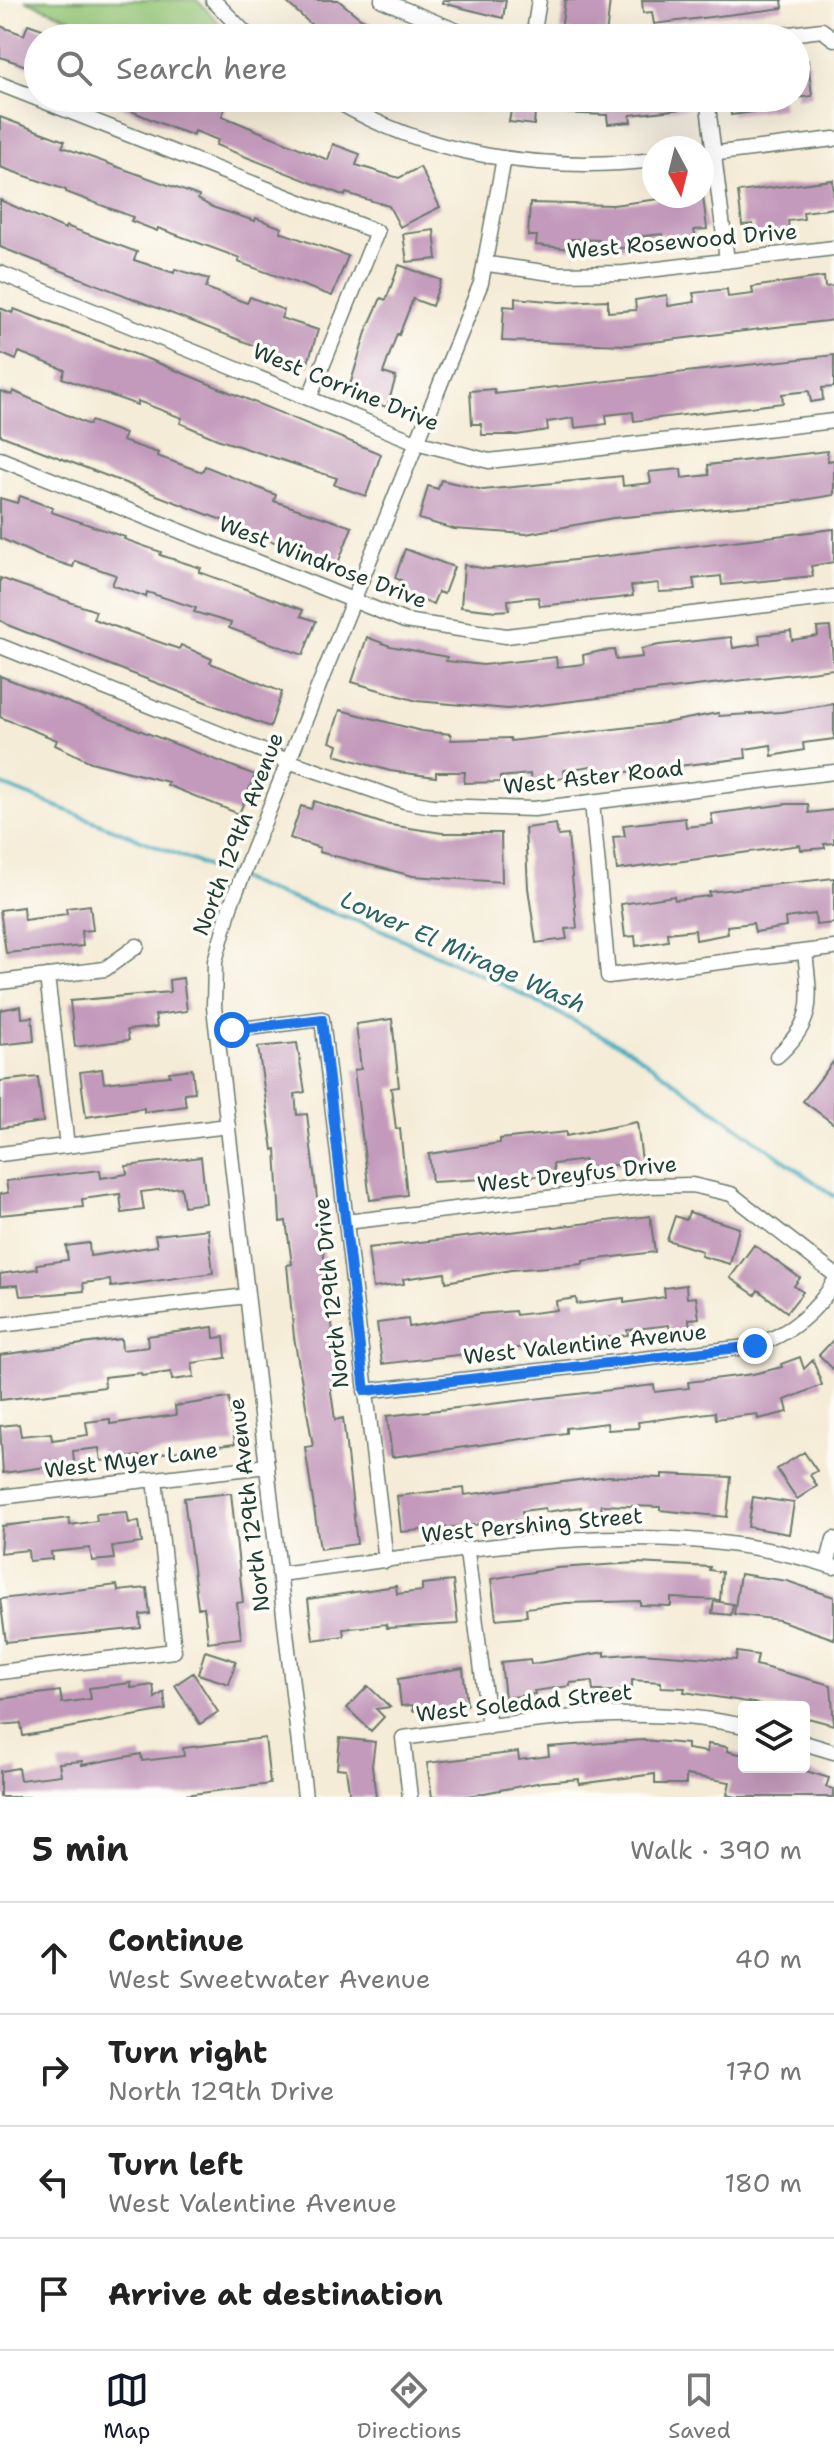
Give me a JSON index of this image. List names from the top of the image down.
{
  "streets": {
    "street": [
      "West Rosewood Drive",
      "West Corrine Drive",
      "West Windrose Drive",
      "West Aster Road",
      "North 129th Avenue",
      "West Dreyfus Drive",
      "North 129th Drive",
      "West Valentine Avenue",
      "West Myer Lane",
      "West Pershing Street",
      "West Soledad Street"
    ]
  },
  "crossings": [
    ["West Rosewood Drive", "North 129th Avenue"],
    ["West Corrine Drive", "North 129th Avenue"],
    ["West Windrose Drive", "North 129th Avenue"],
    ["West Aster Road", "North 129th Avenue"],
    ["North 129th Avenue", "North 129th Drive"],
    ["North 129th Avenue", "West Myer Lane"],
    ["North 129th Avenue", "West Pershing Street"],
    ["West Dreyfus Drive", "North 129th Drive"],
    ["North 129th Drive", "West Valentine Avenue"],
    ["North 129th Drive", "West Pershing Street"]
  ],
  "water": ["Lower El Mirage Wash"],
  "north": "bottom",
  "page": {
    "search": "Search here",
    "heading": ["5 min", "Walk · 390 m"],
    "list": [
      ["Continue", "West Sweetwater Avenue", "40 m"],
      ["Turn right", "North 129th Drive", "170 m"],
      ["Turn left", "West Valentine Avenue", "180 m"],
      "Arrive at destination"
    ],
    "nav": ["Map", "Directions", "Saved"]
  }
}
